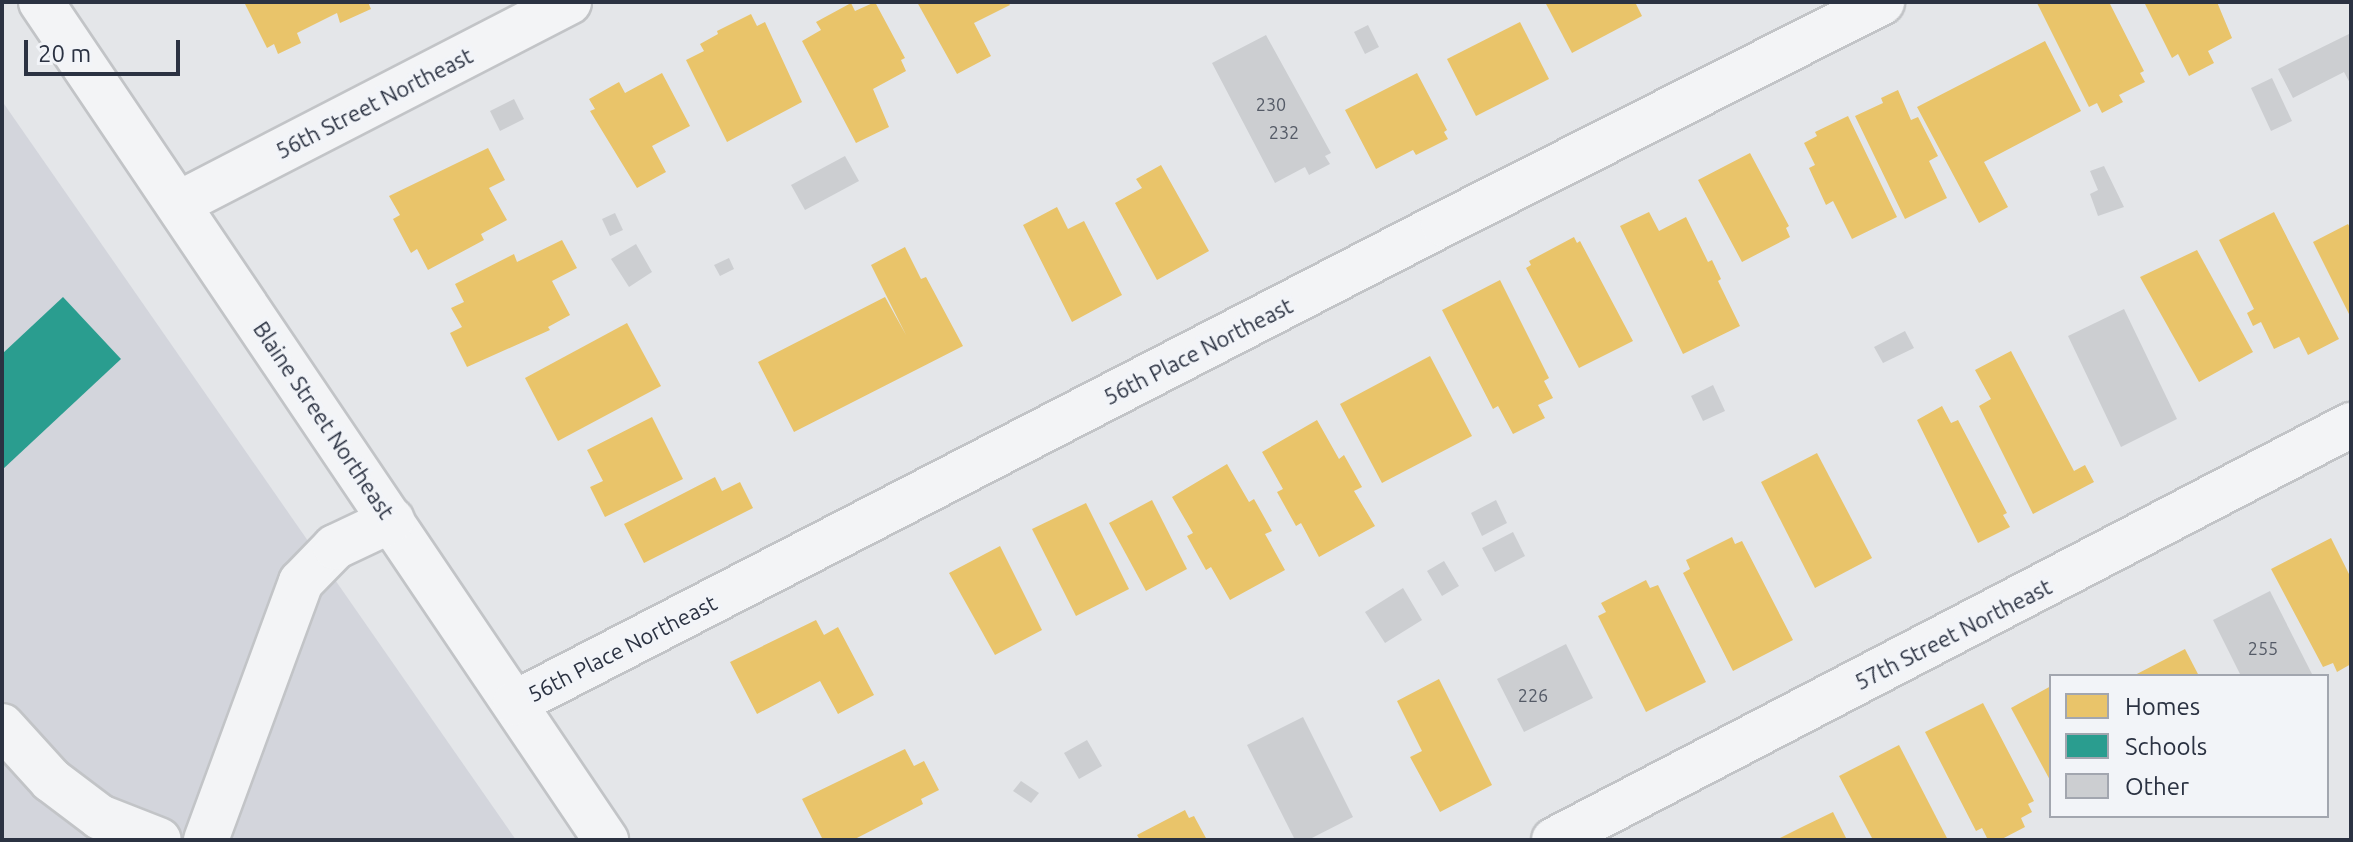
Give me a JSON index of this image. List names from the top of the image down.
{
  "streets": {
    "street": [
      "56th Street Northeast",
      "56th Place Northeast",
      "Blaine Street Northeast",
      "57th Street Northeast"
    ]
  },
  "crossings": [
    ["56th Street Northeast", "Blaine Street Northeast"],
    ["56th Place Northeast", "Blaine Street Northeast"]
  ],
  "house_numbers": [
    "230",
    "232",
    "255",
    "226"
  ],
  "legend": ["Homes", "Schools", "Other"],
  "scale_bar": "20 m"
}
